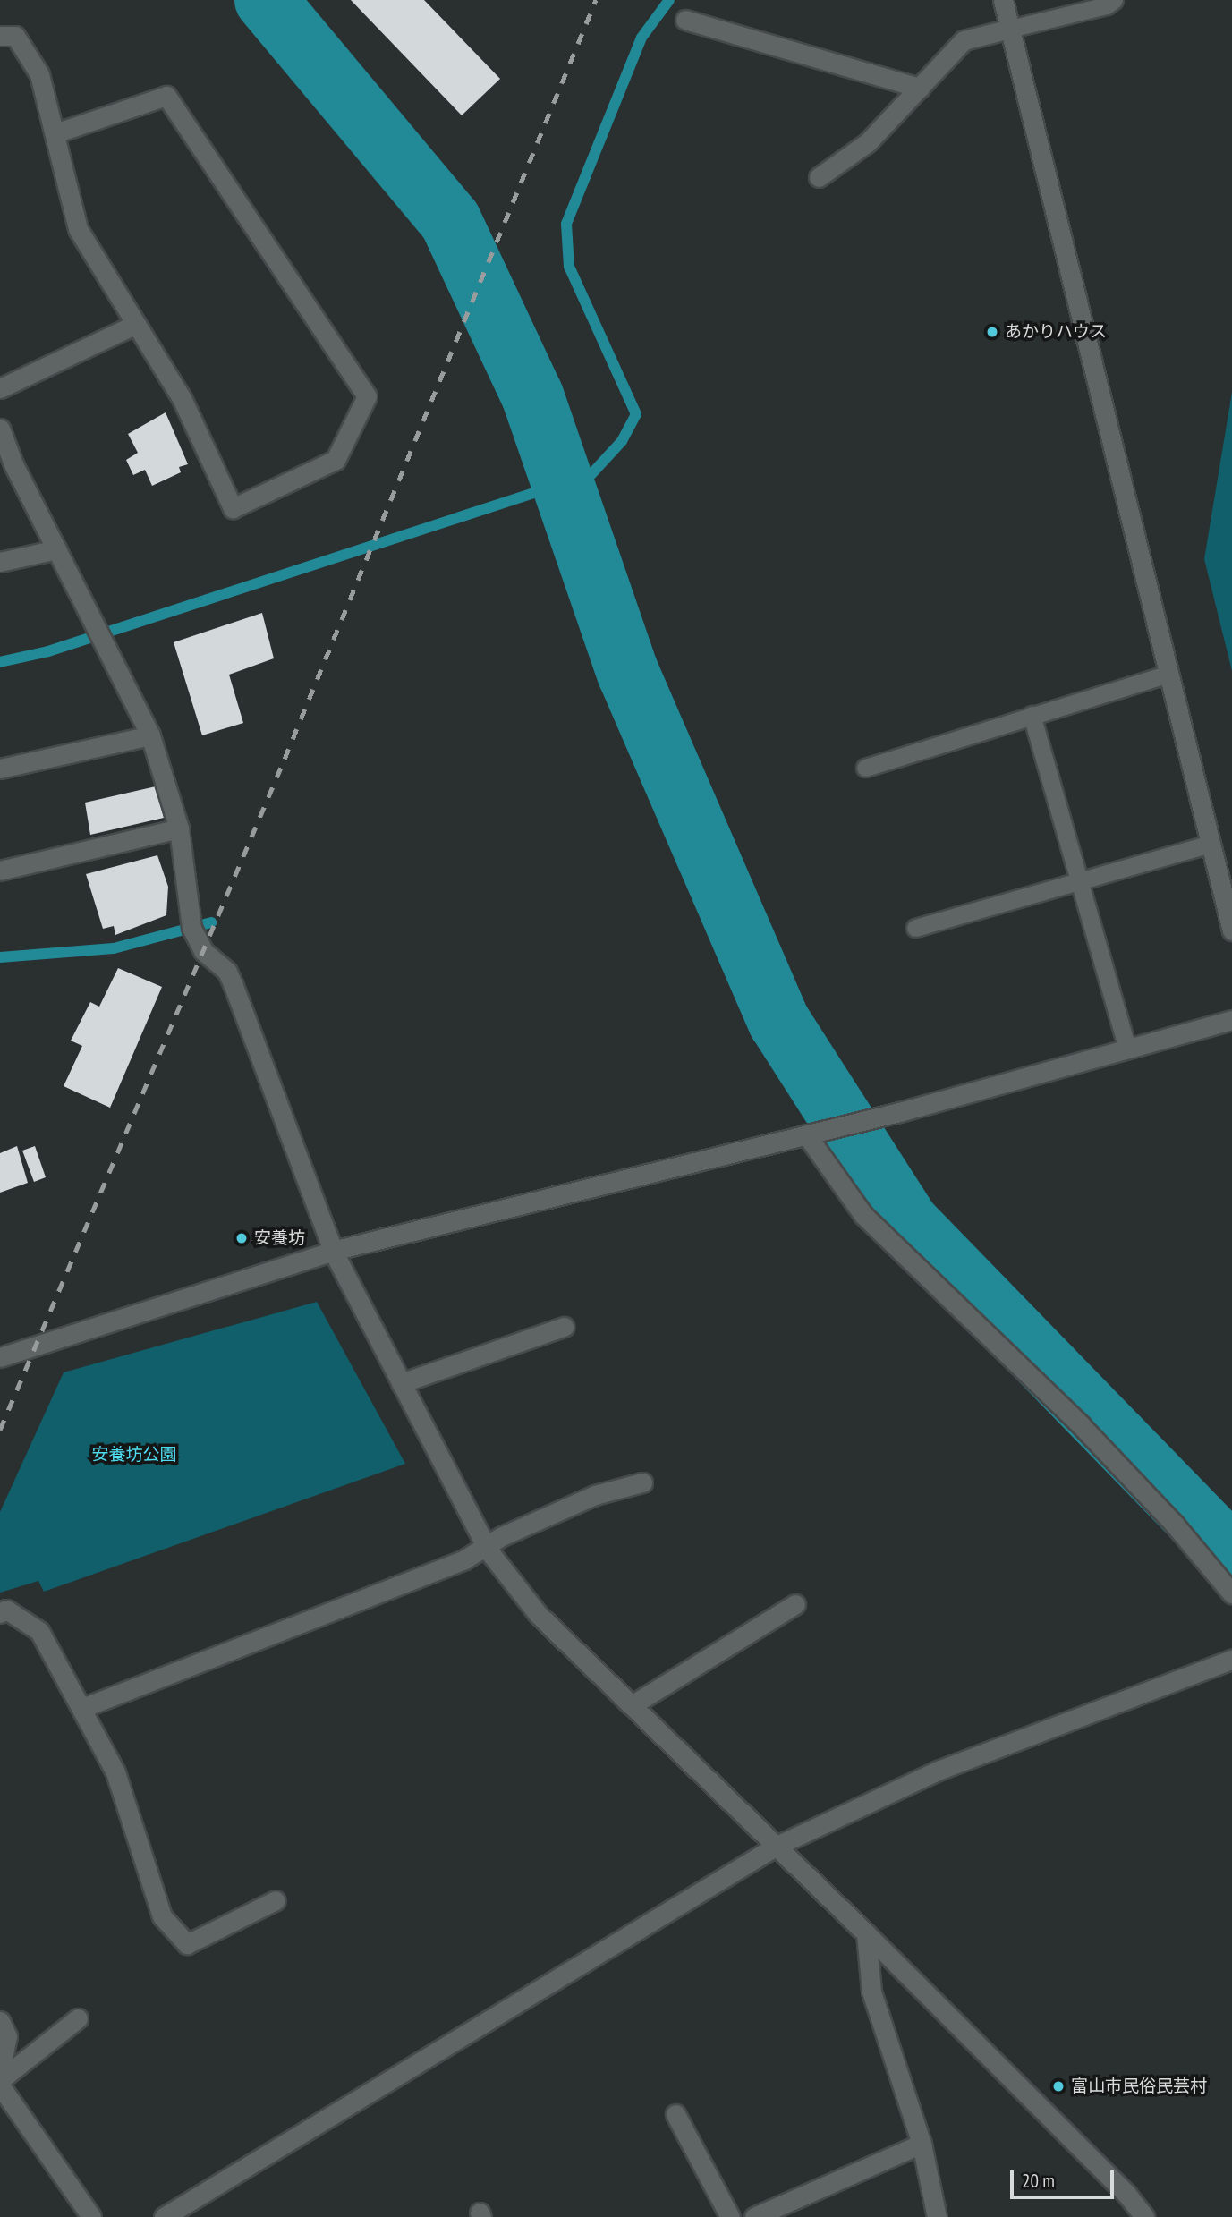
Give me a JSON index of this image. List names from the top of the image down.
{
  "parks": ["安養坊公園"],
  "places": ["あかりハウス", "安養坊", "富山市民俗民芸村"],
  "scale_bar": "20 m"
}
